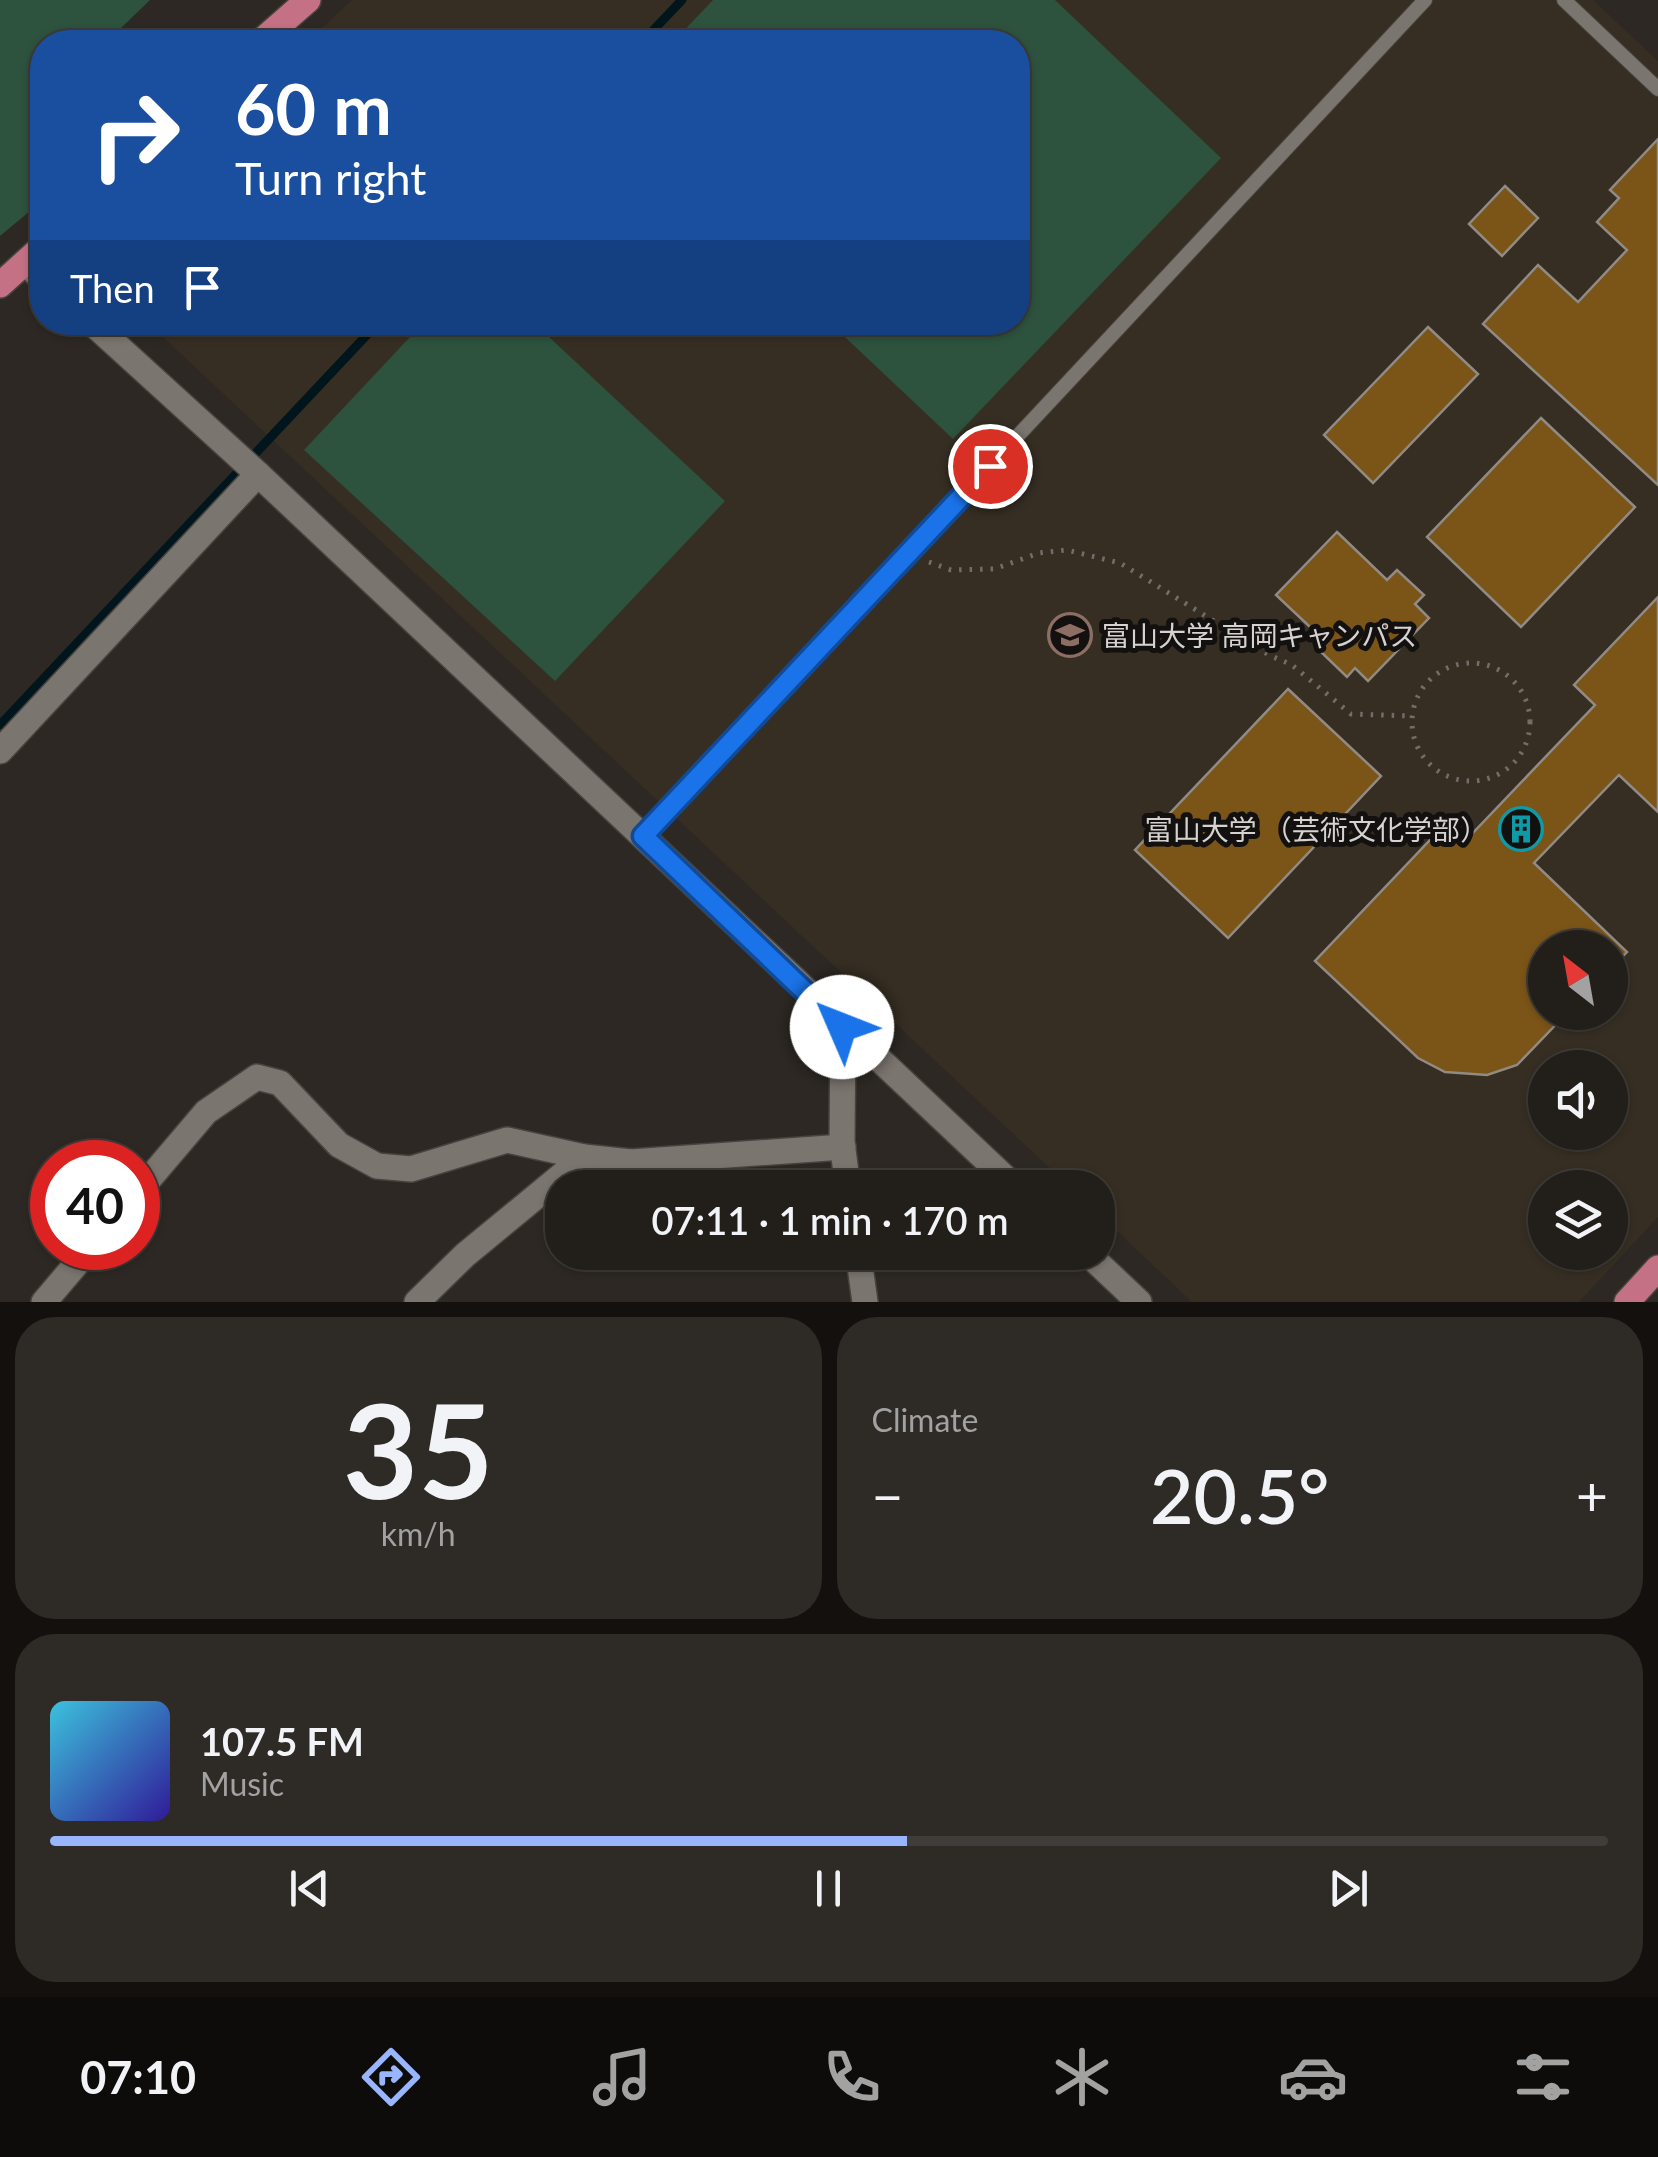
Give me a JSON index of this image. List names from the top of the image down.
{
  "places": {
    "school or university": ["富山大学 高岡キャンパス"],
    "building": ["富山大学 （芸術文化学部）"]
  },
  "north": "top left",
  "page": {
    "turn": ["60 m", "Turn right"],
    "then": "Then",
    "limit": "40",
    "trip": "07:11 · 1 min · 170 m",
    "tile": [
      ["35", "km/h"],
      "Climate"
    ],
    "heat": ["−", "20.5°", "+"],
    "song": ["107.5 FM", "Music"],
    "tabs": "07:10"
  }
}
